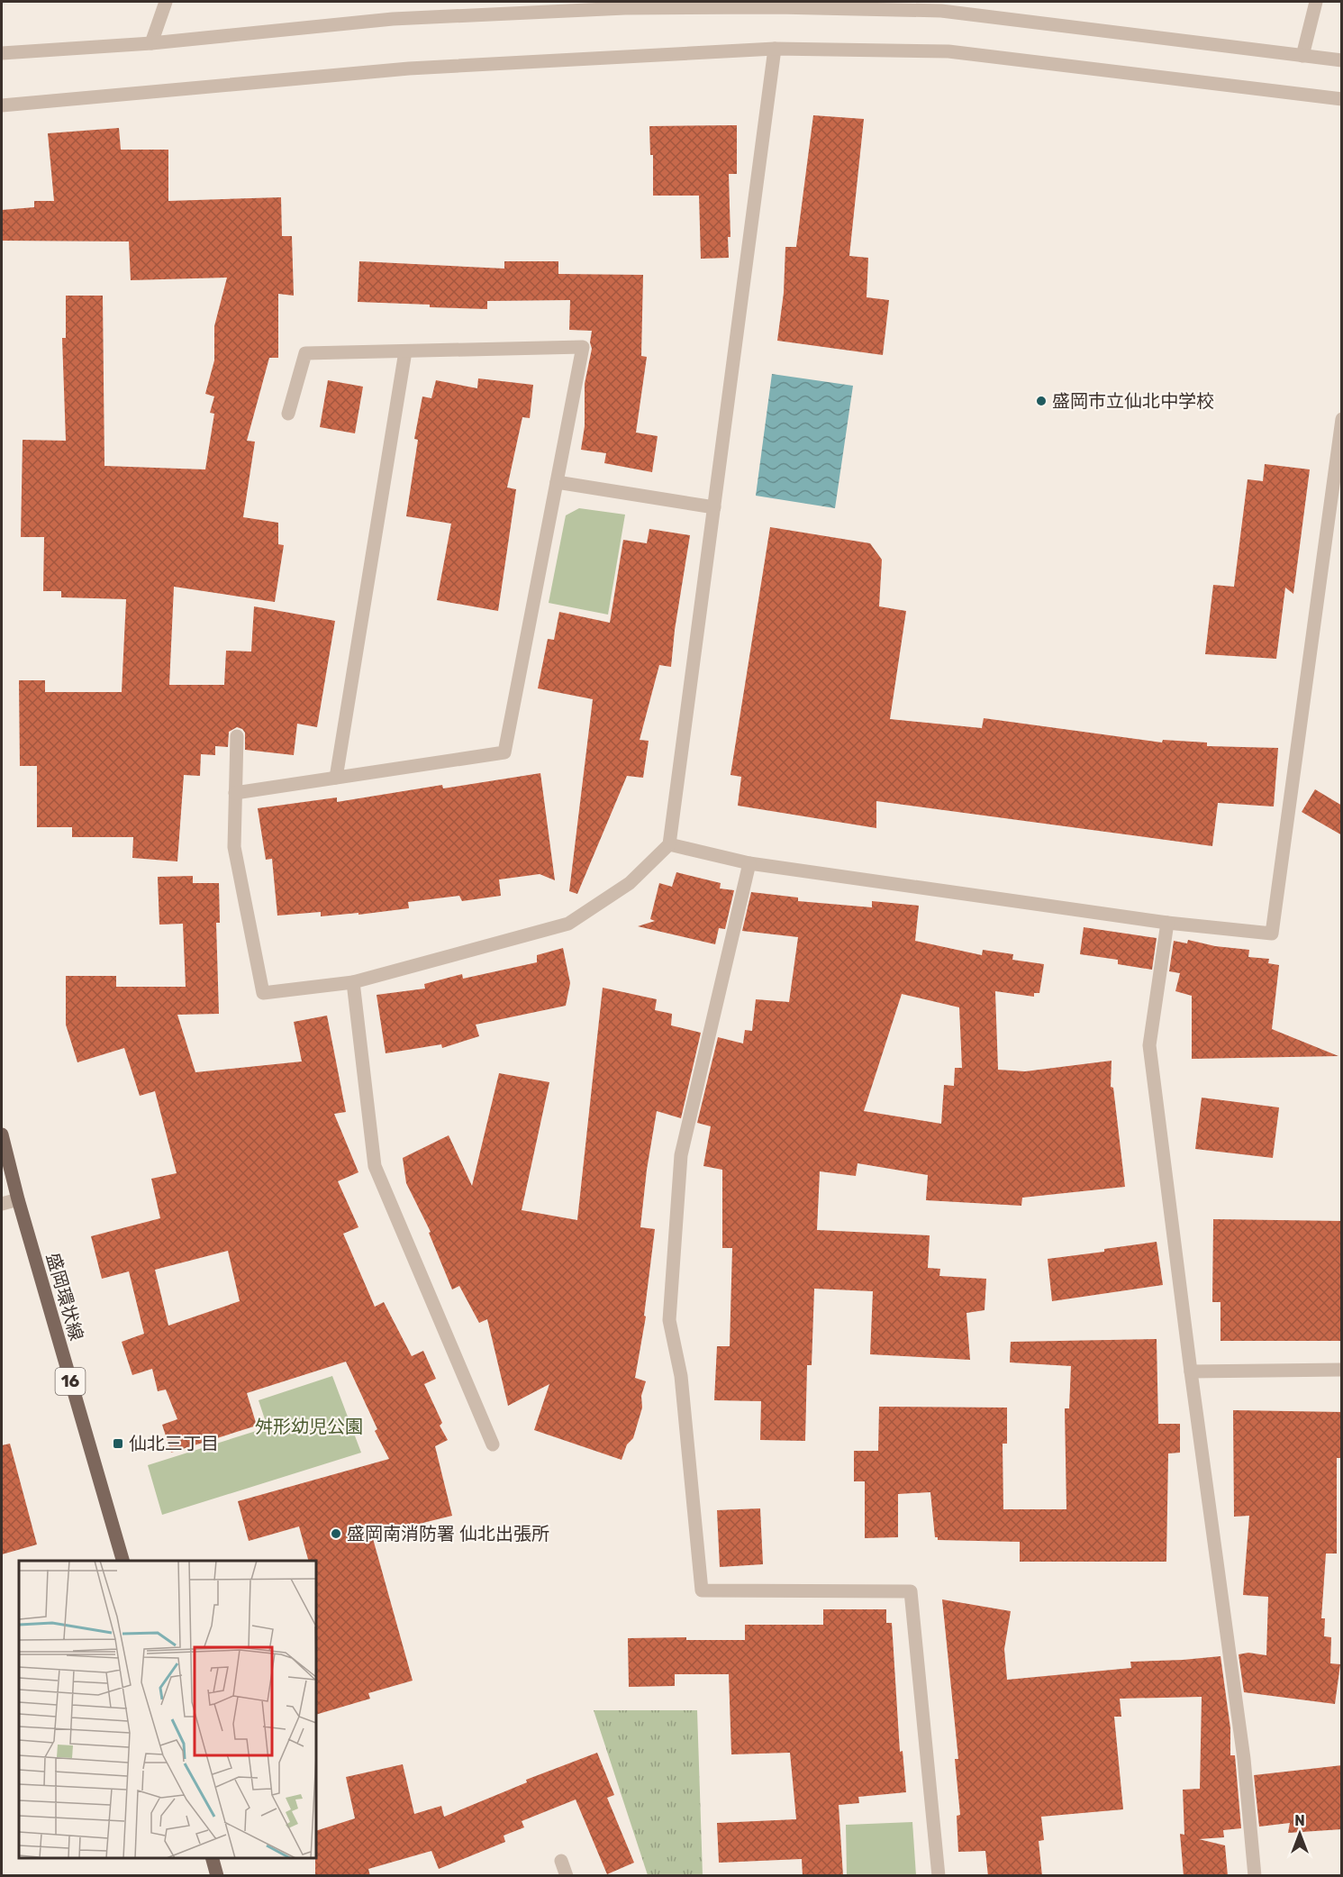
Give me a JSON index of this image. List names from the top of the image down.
{
  "streets": {
    "main road": ["盛岡環状線", "16"]
  },
  "parks": ["舛形幼児公園"],
  "places": {
    "other": ["盛岡市立仙北中学校", "盛岡南消防署 仙北出張所"],
    "transit": ["仙北三丁目"]
  },
  "north": "top"
}
